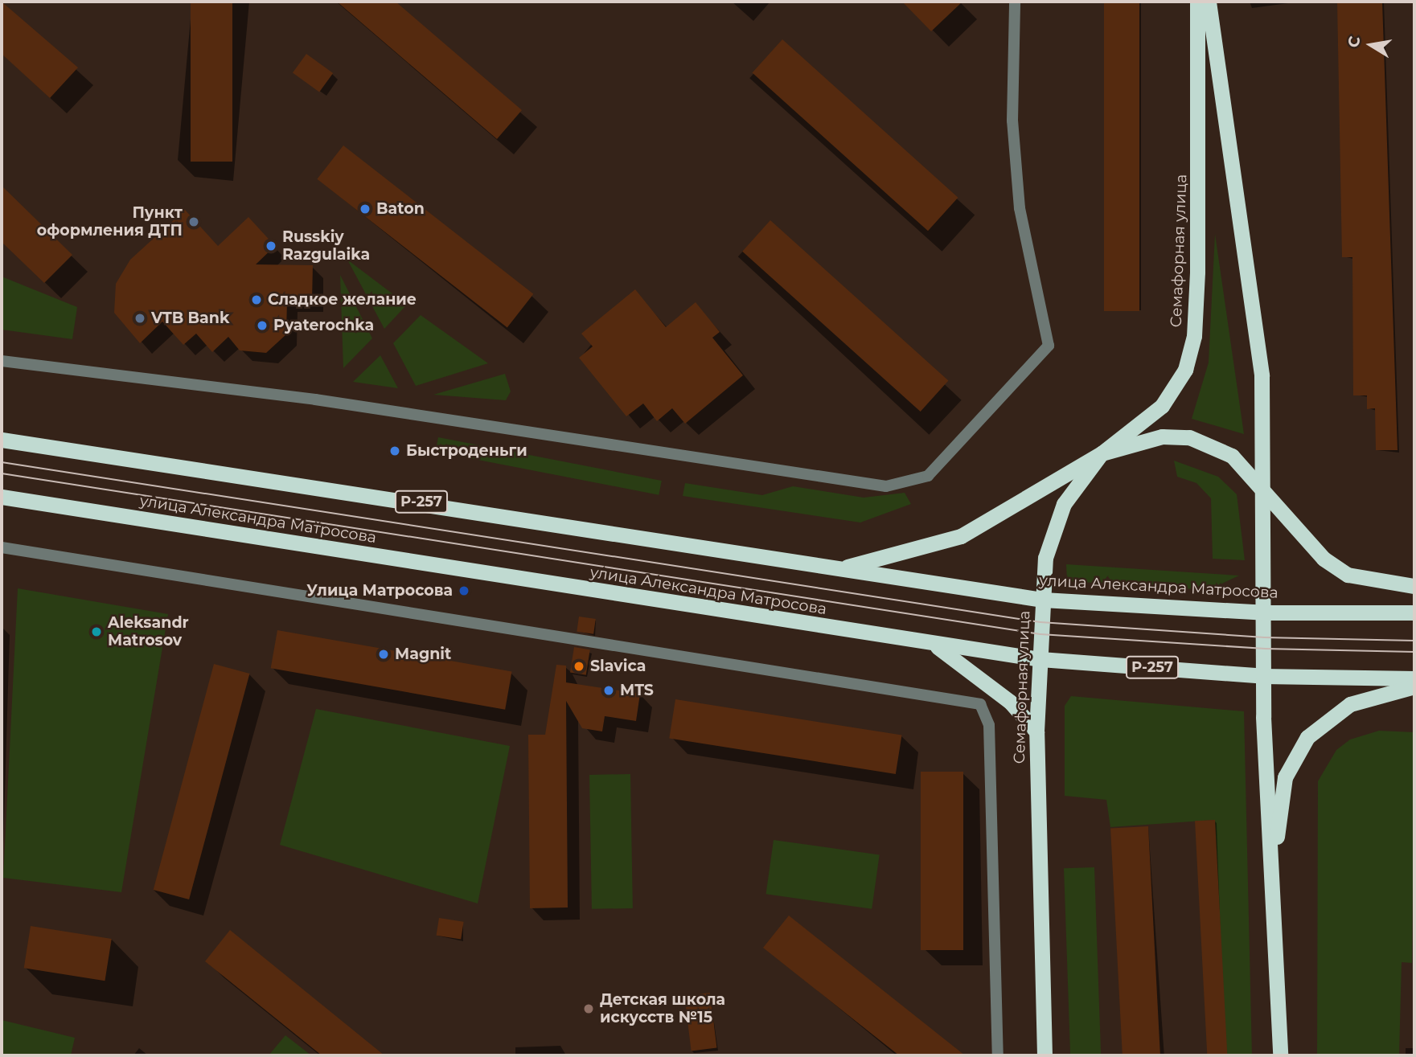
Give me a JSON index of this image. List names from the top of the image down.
{
  "streets": {
    "highway": ["Семафорная улица", "Р-257", "улица Александра Матросова"]
  },
  "crossings": [
    ["Семафорная улица", "улица Александра Матросова"]
  ],
  "places": [
    "Baton",
    "Пункт оформления ДТП",
    "Russkiy Razgulaika",
    "Сладкое желание",
    "VTB Bank",
    "Pyaterochka",
    "Быстроденьги",
    "Улица Матросова",
    "Aleksandr Matrosov",
    "Magnit",
    "Slavica",
    "MTS",
    "Детская школа искусств №15"
  ],
  "north": "left"
}
